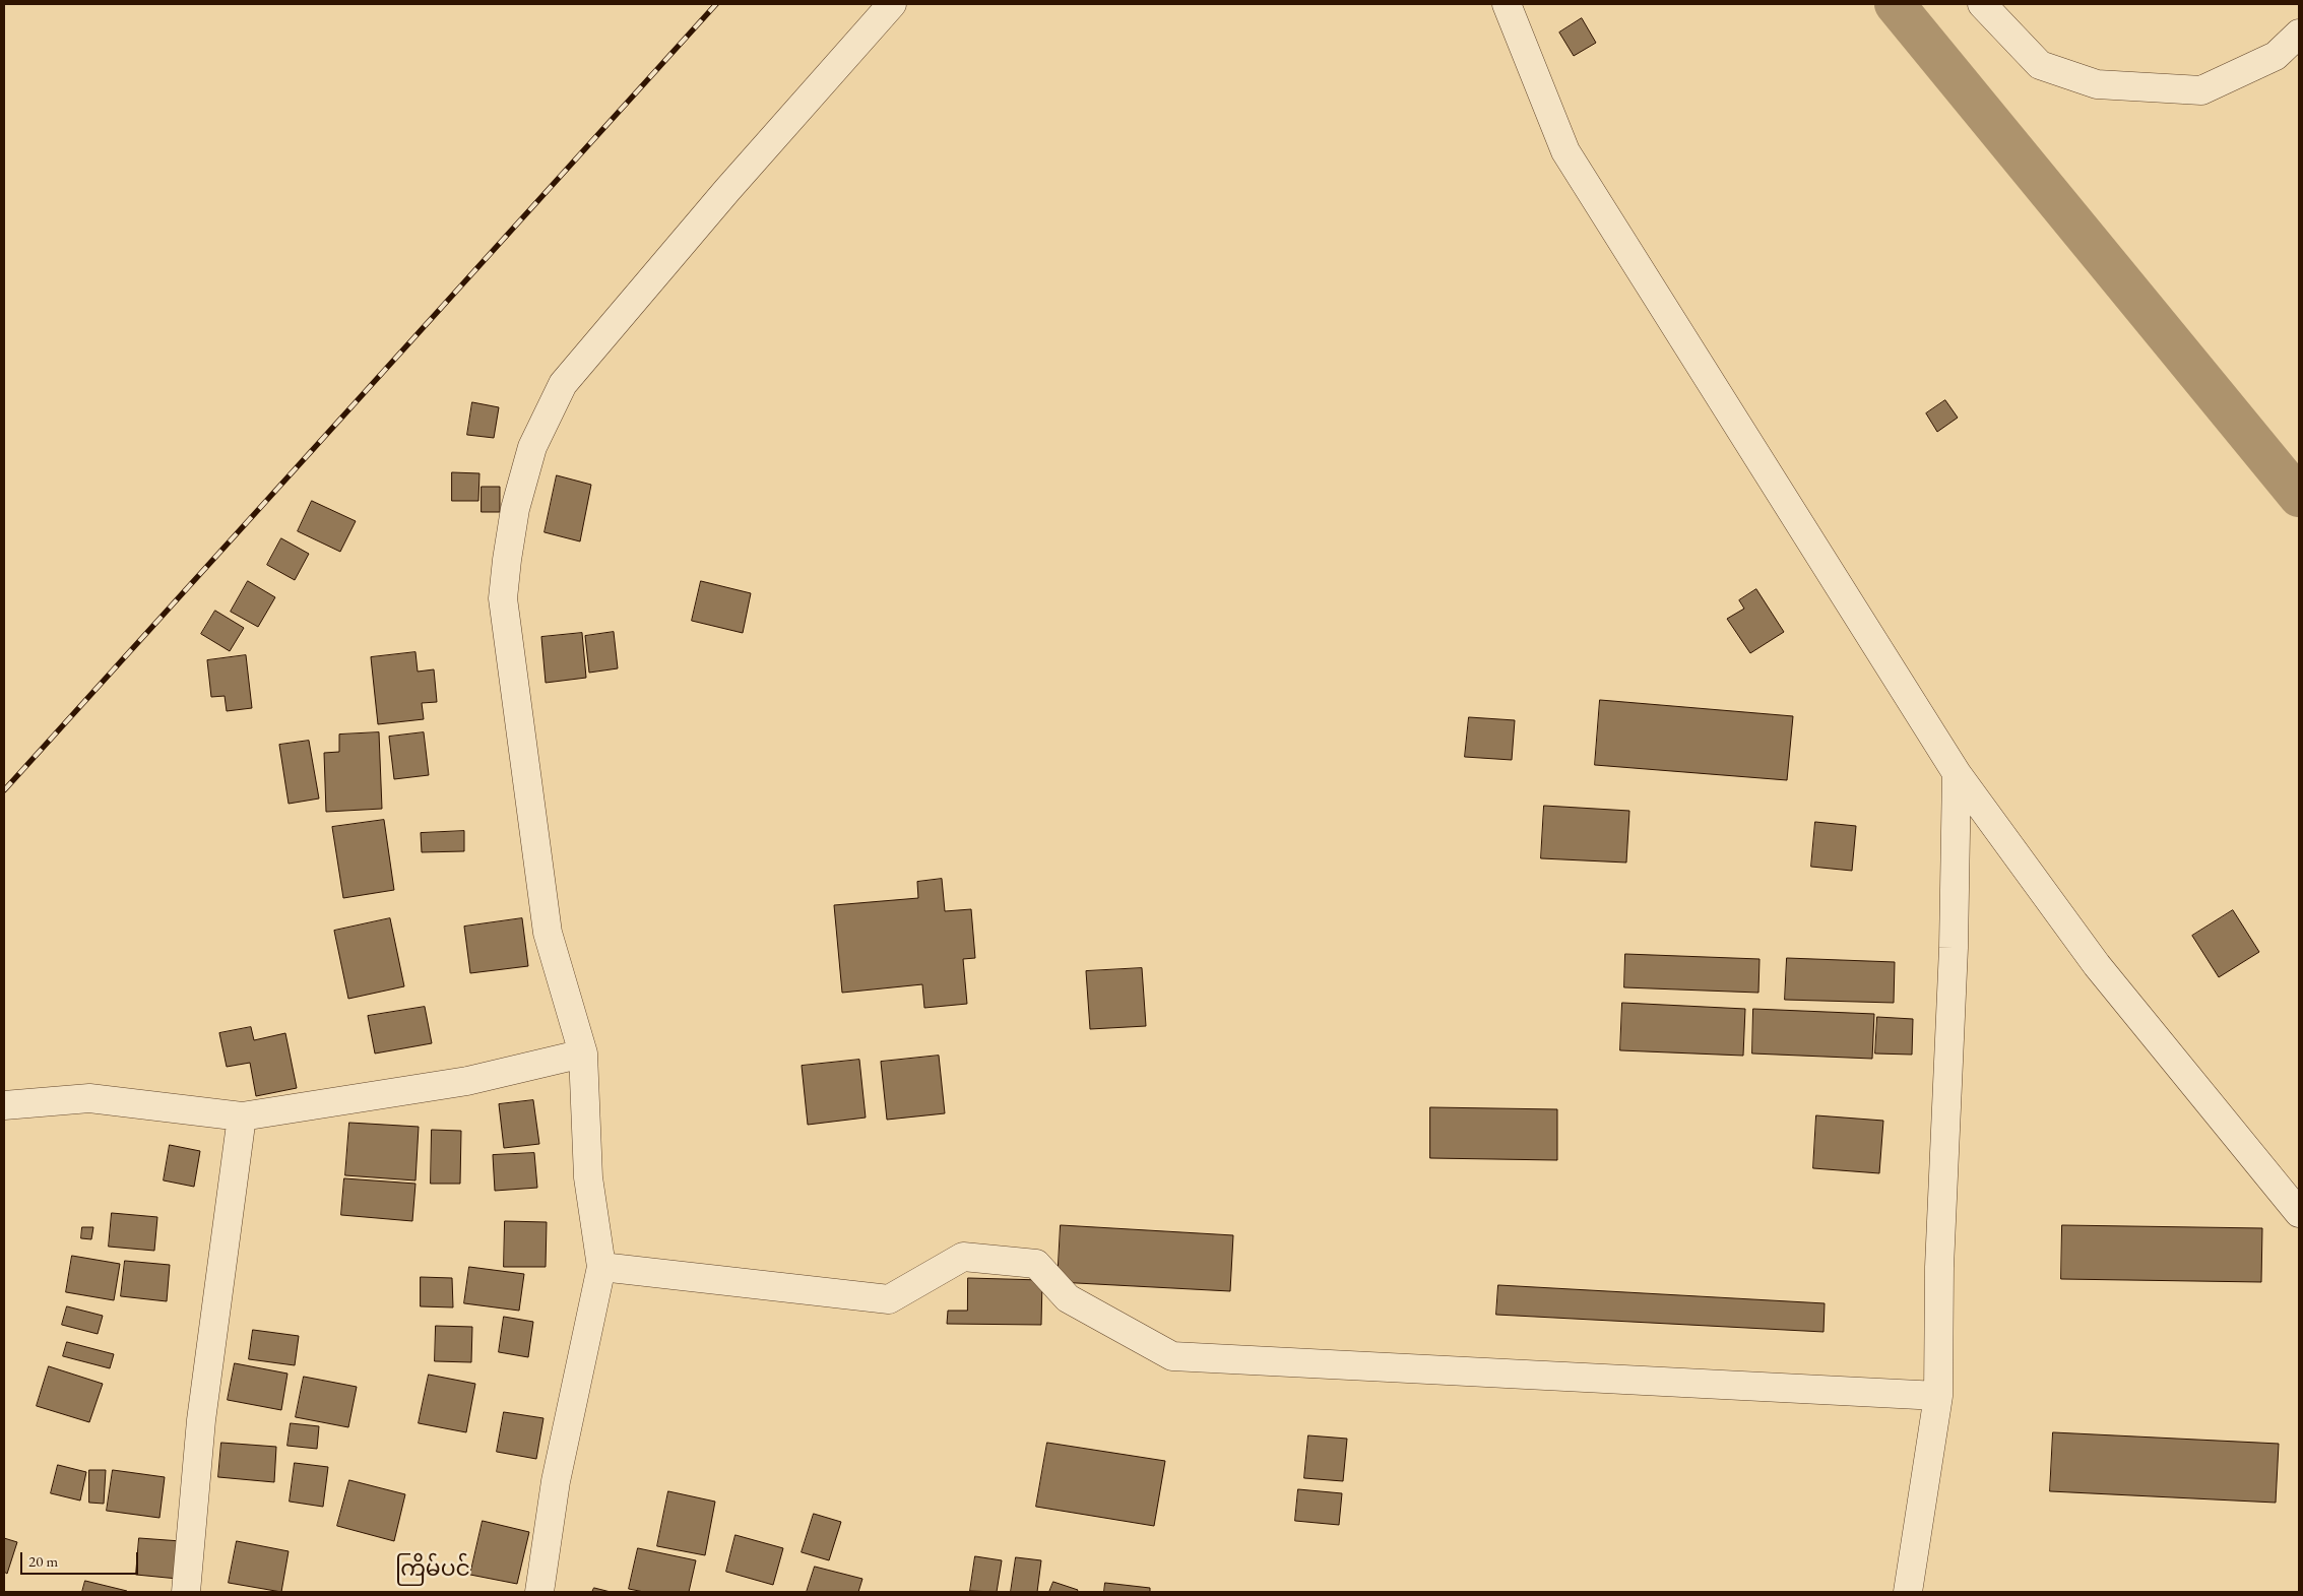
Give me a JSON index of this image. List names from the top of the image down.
{
  "districts": ["ကြိမ်ပင်"],
  "scale_bar": "20 m"
}
